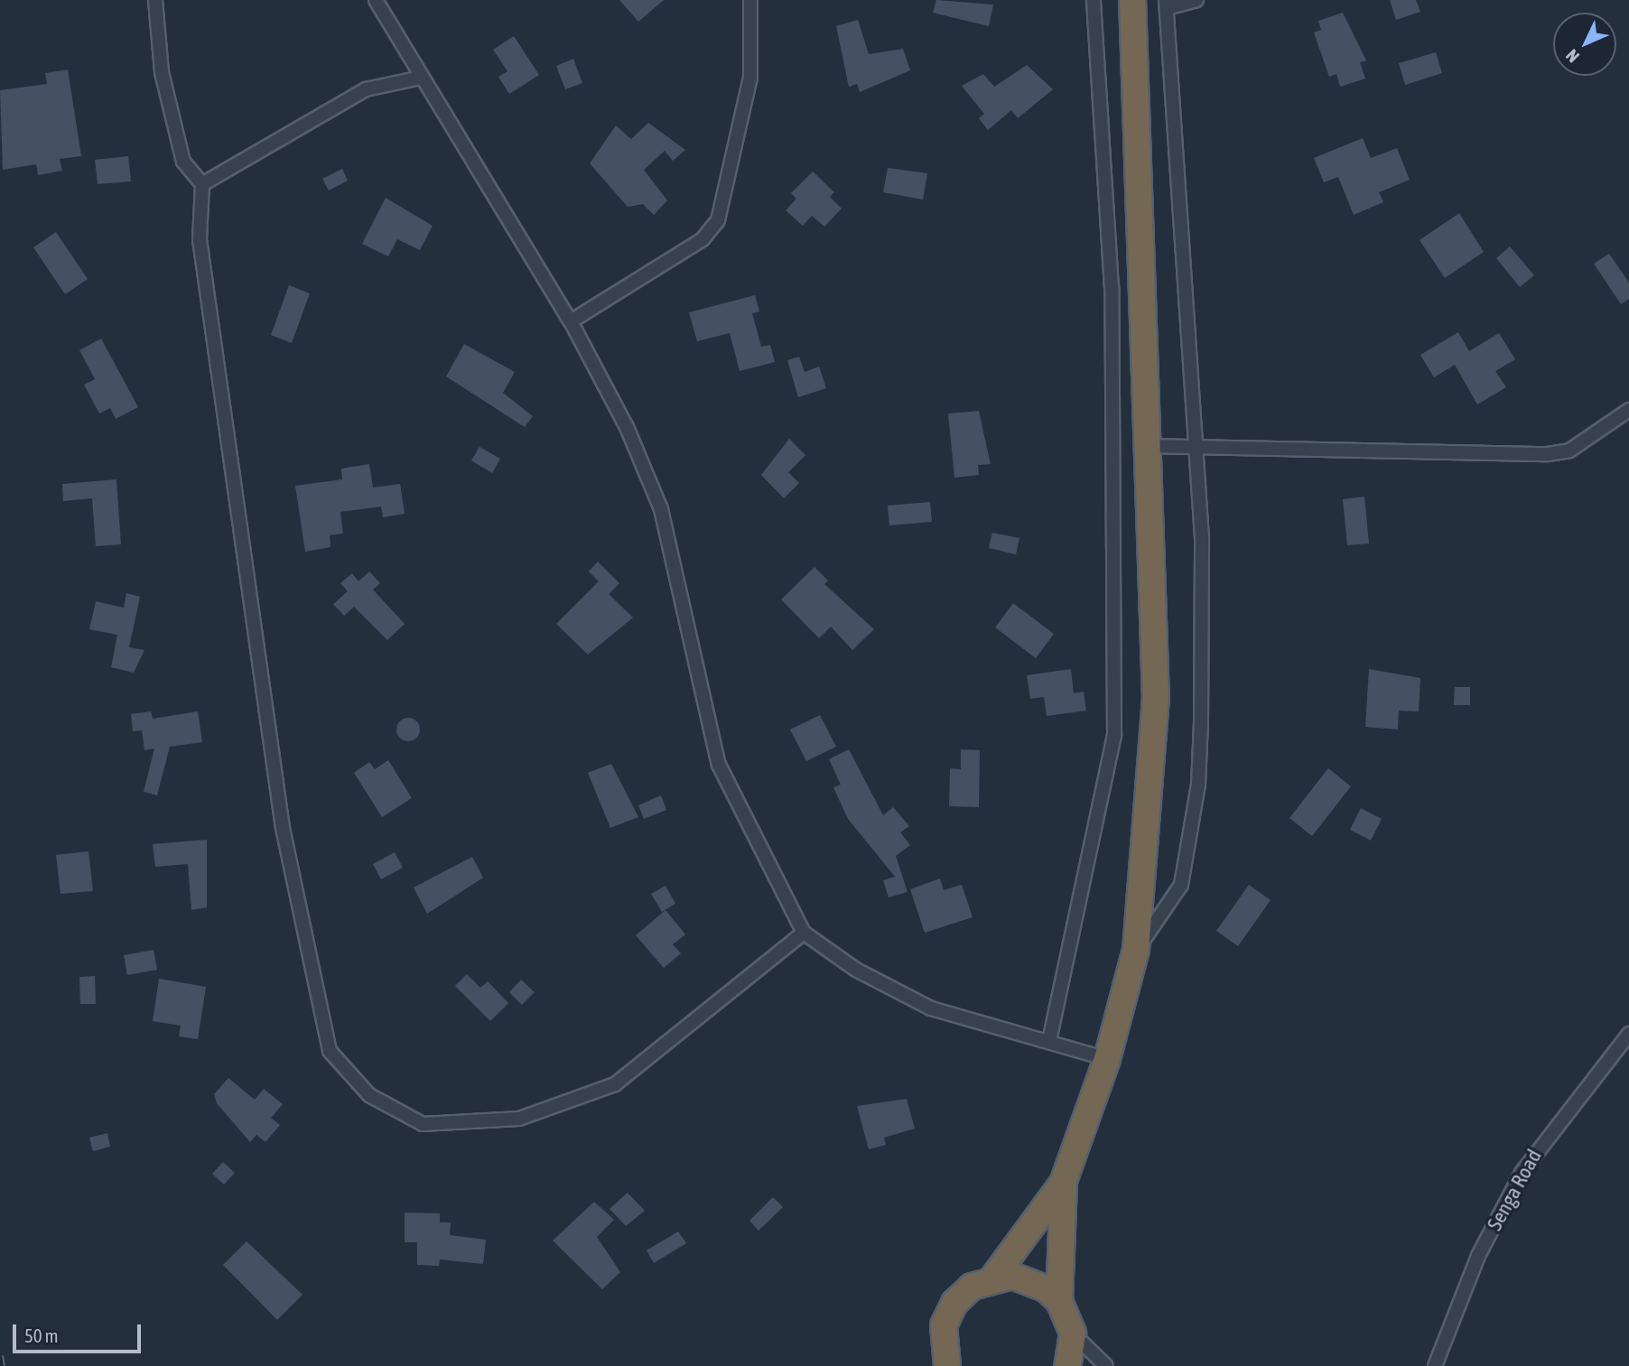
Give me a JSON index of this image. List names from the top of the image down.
{
  "streets": {
    "street": ["Senga Road"]
  },
  "scale_bar": "50 m",
  "north": "bottom left"
}
